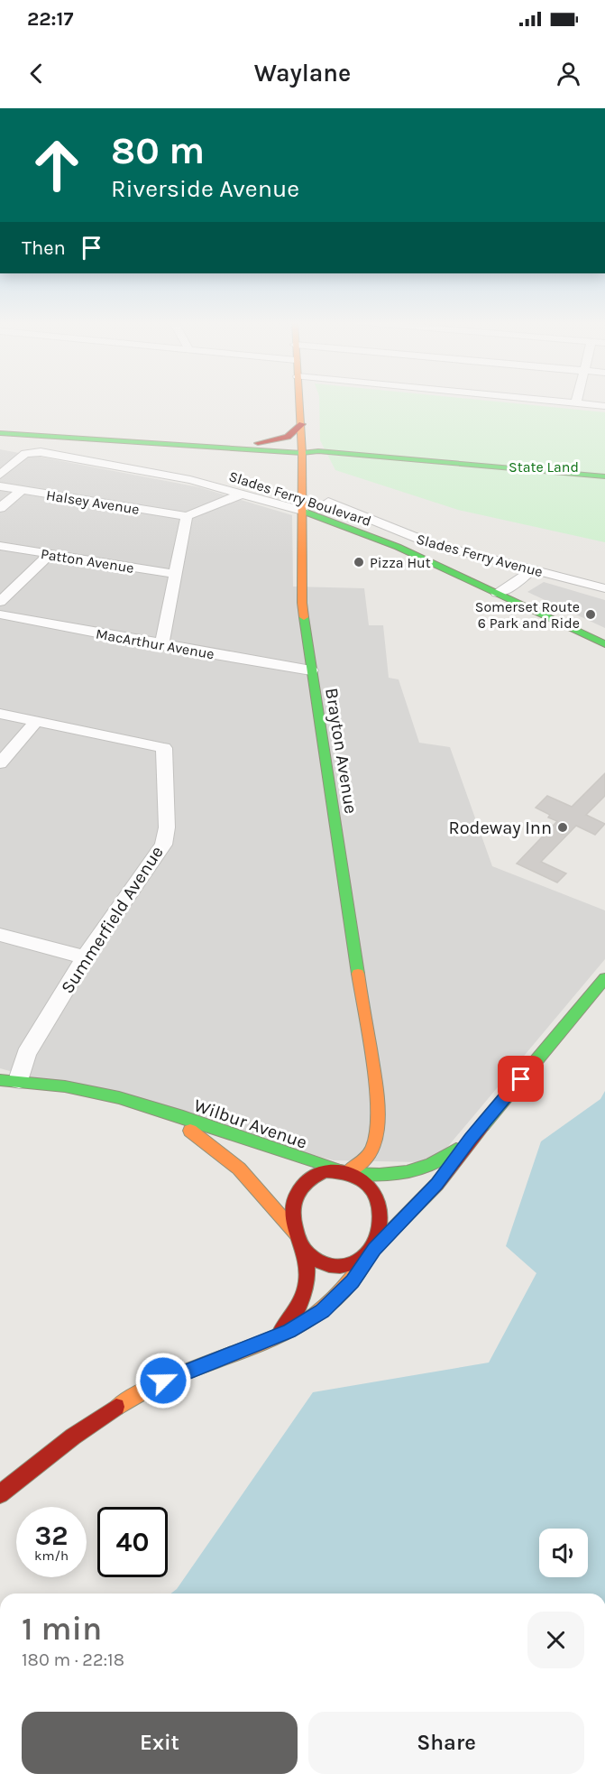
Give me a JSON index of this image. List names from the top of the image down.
{
  "streets": {
    "main road": ["Slades Ferry Boulevard", "Brayton Avenue", "Wilbur Avenue"],
    "street": [
      "Halsey Avenue",
      "Slades Ferry Avenue",
      "Patton Avenue",
      "MacArthur Avenue",
      "Summerfield Avenue"
    ]
  },
  "crossings": [
    ["Slades Ferry Boulevard", "Brayton Avenue"],
    ["MacArthur Avenue", "Brayton Avenue"],
    ["Brayton Avenue", "Wilbur Avenue"],
    ["Summerfield Avenue", "Wilbur Avenue"]
  ],
  "parks": ["State Land"],
  "places": ["Pizza Hut", "Somerset Route 6 Park and Ride", "Rodeway Inn"],
  "page": {
    "status": "22:17",
    "header": "Waylane",
    "turn": ["80 m", "Riverside Avenue"],
    "then": "Then",
    "speed": "32 km/h",
    "limit": "40",
    "heading": ["1 min", "180 m · 22:18"],
    "buttons": ["Exit", "Share"]
  }
}
